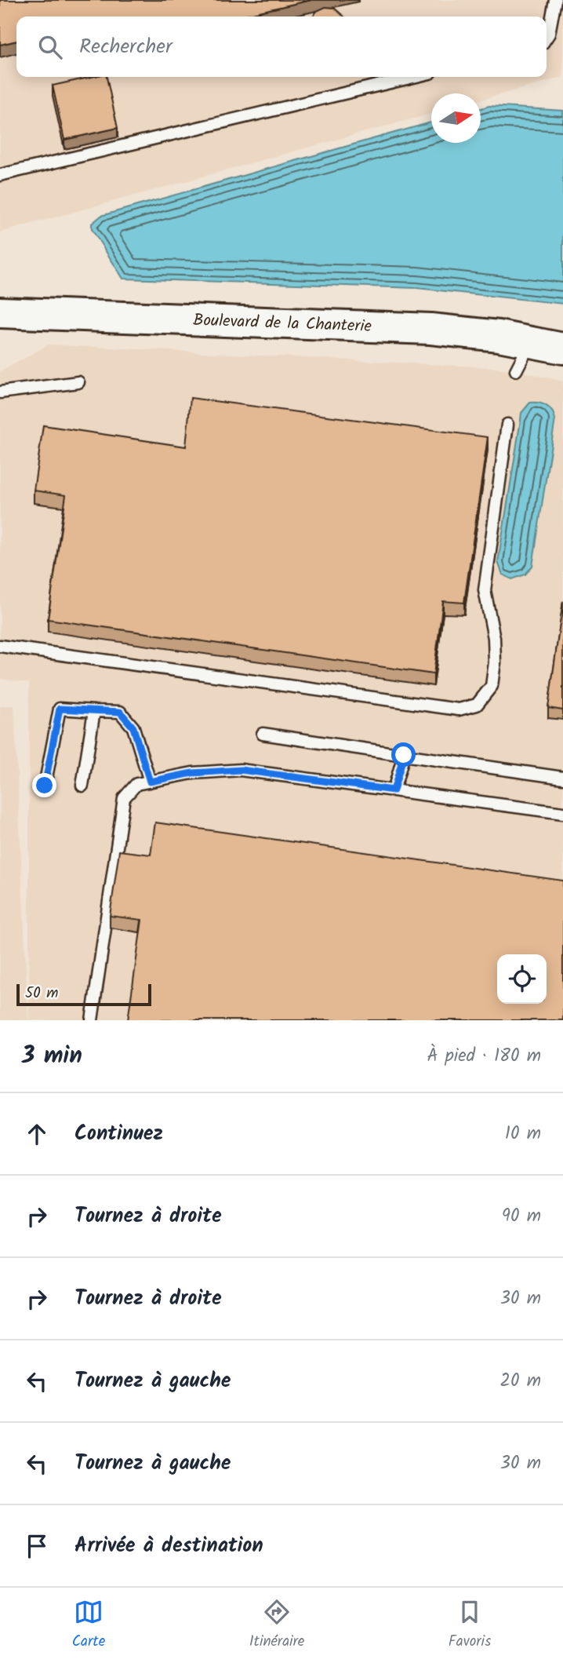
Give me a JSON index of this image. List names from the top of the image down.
{
  "streets": {
    "street": ["Boulevard de la Chanterie"]
  },
  "scale_bar": "50 m",
  "north": "right",
  "page": {
    "search": "Rechercher",
    "scale": "50 m",
    "heading": ["3 min", "À pied · 180 m"],
    "list": [
      ["Continuez", "10 m"],
      ["Tournez à droite", "90 m"],
      ["Tournez à droite", "30 m"],
      ["Tournez à gauche", "20 m"],
      ["Tournez à gauche", "30 m"],
      "Arrivée à destination"
    ],
    "nav": ["Carte", "Itinéraire", "Favoris"]
  }
}
